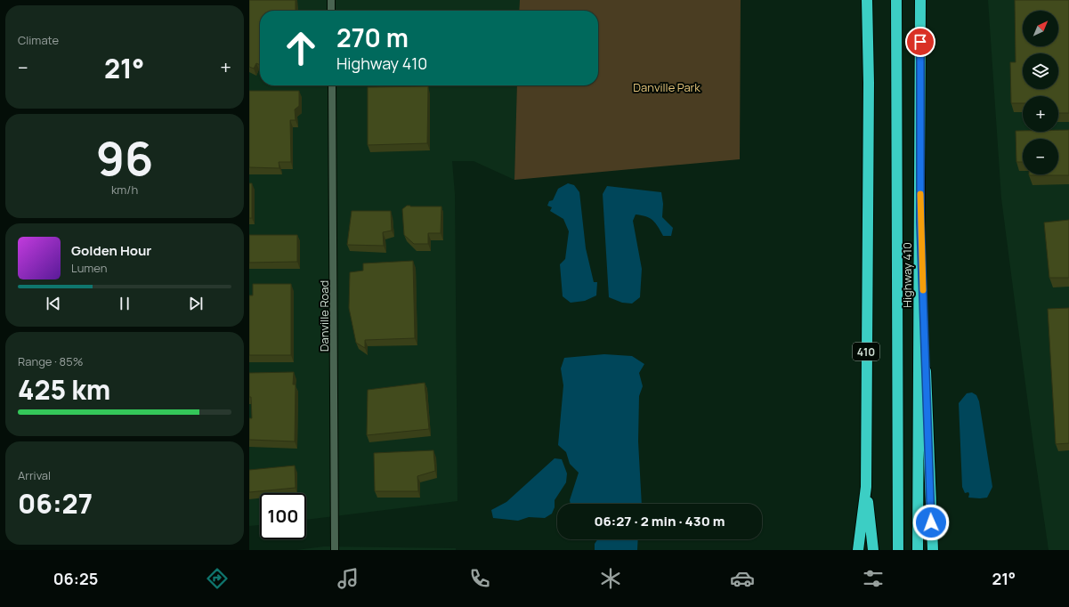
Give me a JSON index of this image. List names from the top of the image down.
{
  "streets": {
    "highway": ["Highway 410", "410"],
    "street": ["Danville Road"]
  },
  "parks": ["Danville Park"],
  "north": "top right",
  "page": {
    "tile": [
      "Climate",
      ["96", "km/h"],
      ["Range · 85%", "425 km"],
      ["Arrival", "06:27"]
    ],
    "map_buttons": ["+", "−"],
    "turn": ["270 m", "Highway 410"],
    "heat": ["−", "21°", "+"],
    "song": ["Golden Hour", "Lumen"],
    "limit": "100",
    "trip": "06:27 · 2 min · 430 m",
    "tabs": ["06:25", "21°"]
  }
}
